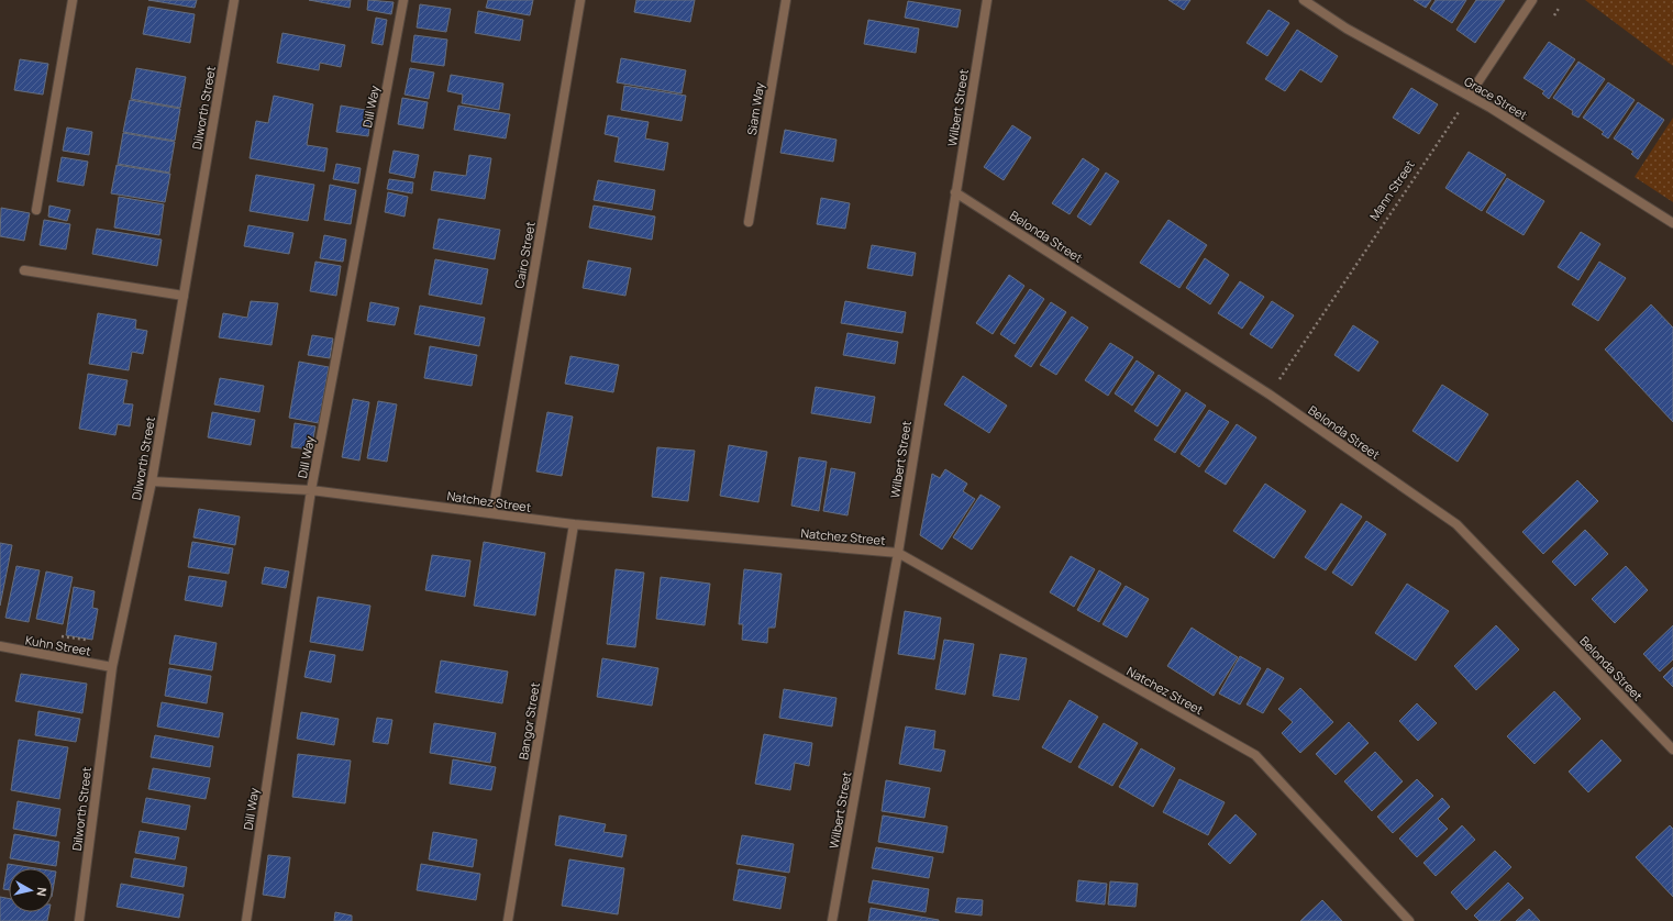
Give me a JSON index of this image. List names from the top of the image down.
{
  "streets": {
    "street": [
      "Grace Street",
      "Dill Way",
      "Dilworth Street",
      "Wilbert Street",
      "Siam Way",
      "Belonda Street",
      "Cairo Street",
      "Natchez Street",
      "Kuhn Street",
      "Bangor Street"
    ],
    "path": ["Mann Street"]
  },
  "crossings": [
    ["Grace Street", "Mann Street"],
    ["Dill Way", "Natchez Street"],
    ["Dilworth Street", "Natchez Street"],
    ["Dilworth Street", "Kuhn Street"],
    ["Wilbert Street", "Belonda Street"],
    ["Wilbert Street", "Natchez Street"],
    ["Mann Street", "Belonda Street"],
    ["Cairo Street", "Natchez Street"],
    ["Natchez Street", "Bangor Street"]
  ],
  "north": "right"
}
